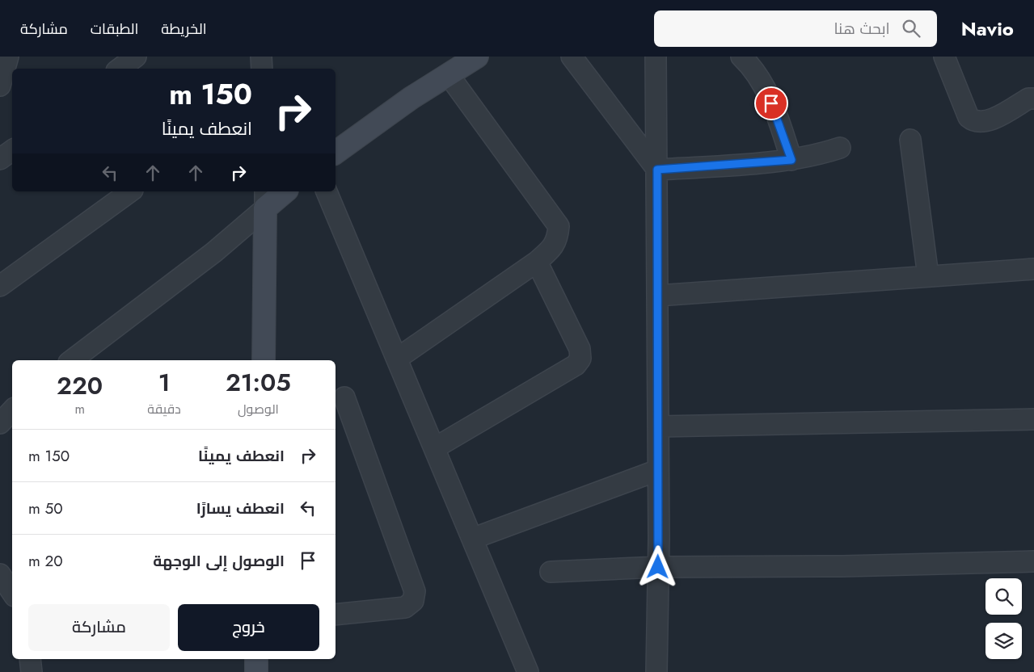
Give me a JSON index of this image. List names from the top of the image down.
{
  "page": {
    "header": "Navio",
    "search": "ابحث هنا",
    "nav": ["الخريطة", "الطبقات", "مشاركة"],
    "turn": ["150 m", "انعطف يمينًا"],
    "eta": [
      "21:05",
      "الوصول",
      "1",
      "دقيقة",
      "220",
      "m"
    ],
    "list": [
      {
        "name": "انعطف يمينًا",
        "value": "150 m"
      },
      {
        "name": "انعطف يسارًا",
        "value": "50 m"
      },
      {
        "name": "الوصول إلى الوجهة",
        "value": "20 m"
      }
    ],
    "buttons": ["خروج", "مشاركة"]
  }
}
